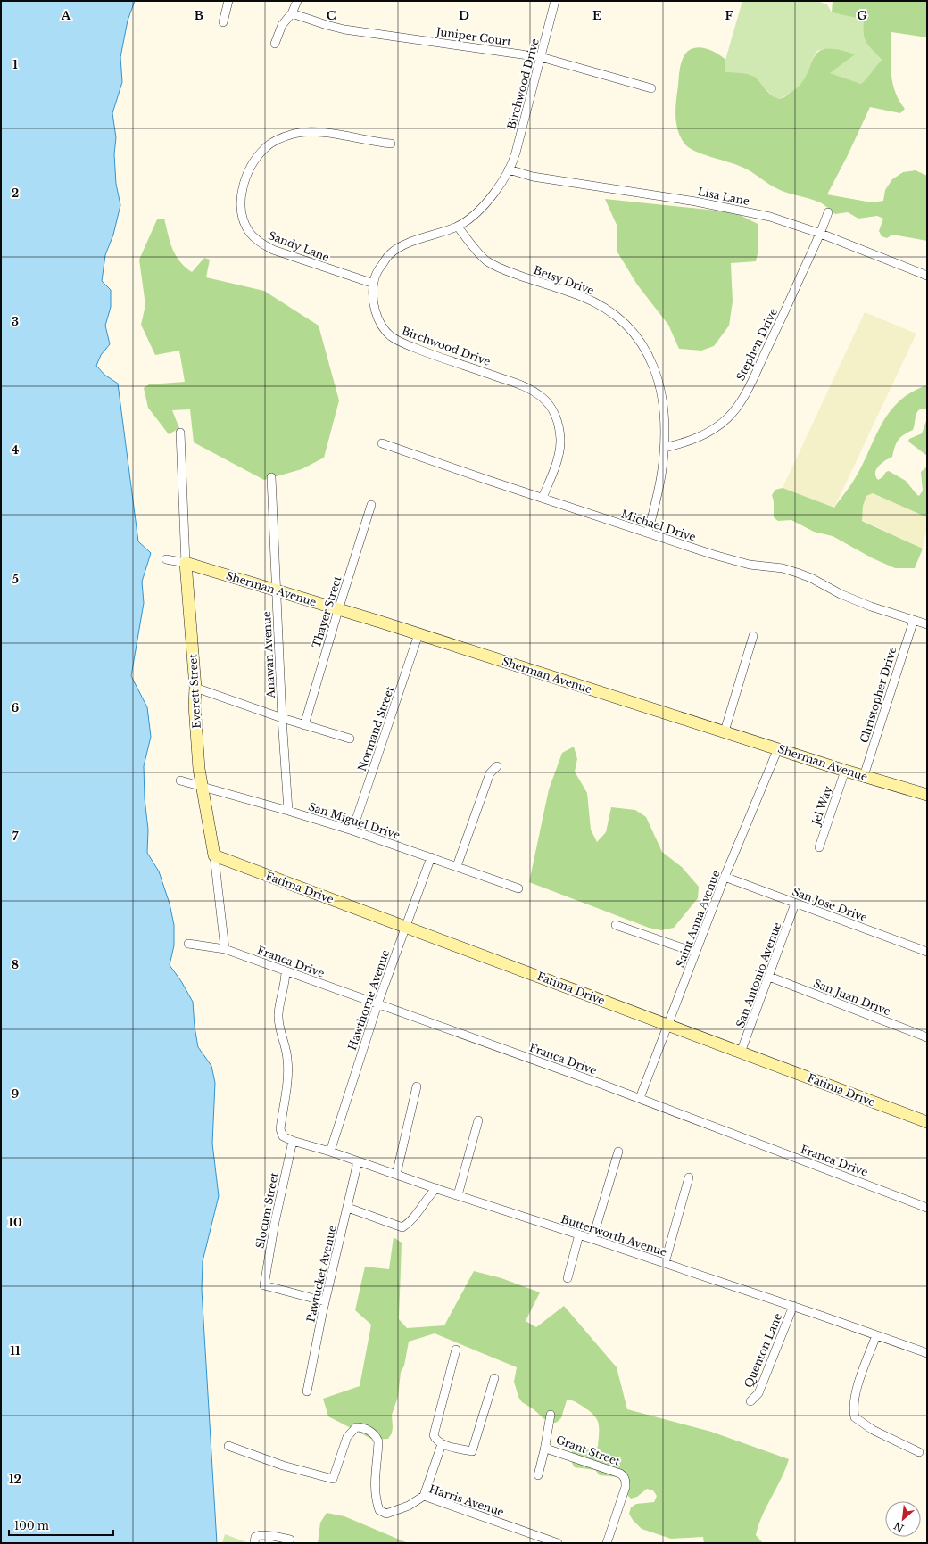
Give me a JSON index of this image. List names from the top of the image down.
{
  "streets": {
    "street": [
      "Juniper Court",
      "Birchwood Drive",
      "Lisa Lane",
      "Sandy Lane",
      "Betsy Drive",
      "Stephen Drive",
      "Michael Drive",
      "Sherman Avenue",
      "Thayer Street",
      "Anawan Avenue",
      "Everett Street",
      "Christopher Drive",
      "Normand Street",
      "Jel Way",
      "San Miguel Drive",
      "Fatima Drive",
      "San Jose Drive",
      "Saint Anna Avenue",
      "Franca Drive",
      "San Antonio Avenue",
      "San Juan Drive",
      "Hawthorne Avenue",
      "Slocum Street",
      "Butterworth Avenue",
      "Pawtucket Avenue",
      "Quenton Lane",
      "Grant Street",
      "Harris Avenue"
    ]
  },
  "crossings": [
    ["Juniper Court", "Birchwood Drive"],
    ["Birchwood Drive", "Lisa Lane"],
    ["Birchwood Drive", "Sandy Lane"],
    ["Birchwood Drive", "Betsy Drive"],
    ["Birchwood Drive", "Michael Drive"],
    ["Lisa Lane", "Stephen Drive"],
    ["Betsy Drive", "Stephen Drive"],
    ["Betsy Drive", "Michael Drive"],
    ["Michael Drive", "Christopher Drive"],
    ["Sherman Avenue", "Thayer Street"],
    ["Sherman Avenue", "Anawan Avenue"],
    ["Sherman Avenue", "Everett Street"],
    ["Sherman Avenue", "Christopher Drive"],
    ["Sherman Avenue", "Normand Street"],
    ["Sherman Avenue", "Jel Way"],
    ["Sherman Avenue", "Saint Anna Avenue"],
    ["Anawan Avenue", "San Miguel Drive"],
    ["Everett Street", "San Miguel Drive"],
    ["Everett Street", "Fatima Drive"],
    ["Everett Street", "Franca Drive"],
    ["Normand Street", "San Miguel Drive"],
    ["San Miguel Drive", "Hawthorne Avenue"],
    ["Fatima Drive", "Saint Anna Avenue"],
    ["Fatima Drive", "San Antonio Avenue"],
    ["Fatima Drive", "Hawthorne Avenue"],
    ["San Jose Drive", "Saint Anna Avenue"],
    ["San Jose Drive", "San Antonio Avenue"],
    ["Saint Anna Avenue", "Franca Drive"],
    ["Franca Drive", "Hawthorne Avenue"],
    ["San Antonio Avenue", "San Juan Drive"],
    ["Hawthorne Avenue", "Butterworth Avenue"],
    ["Slocum Street", "Butterworth Avenue"],
    ["Slocum Street", "Pawtucket Avenue"],
    ["Butterworth Avenue", "Pawtucket Avenue"],
    ["Butterworth Avenue", "Quenton Lane"]
  ],
  "scale_bar": "100 m",
  "north": "bottom left",
  "grid": {
    "columns": [
      "A",
      "B",
      "C",
      "D",
      "E",
      "F",
      "G"
    ],
    "rows": [
      "1",
      "2",
      "3",
      "4",
      "5",
      "6",
      "7",
      "8",
      "9",
      "10",
      "11",
      "12"
    ]
  }
}
